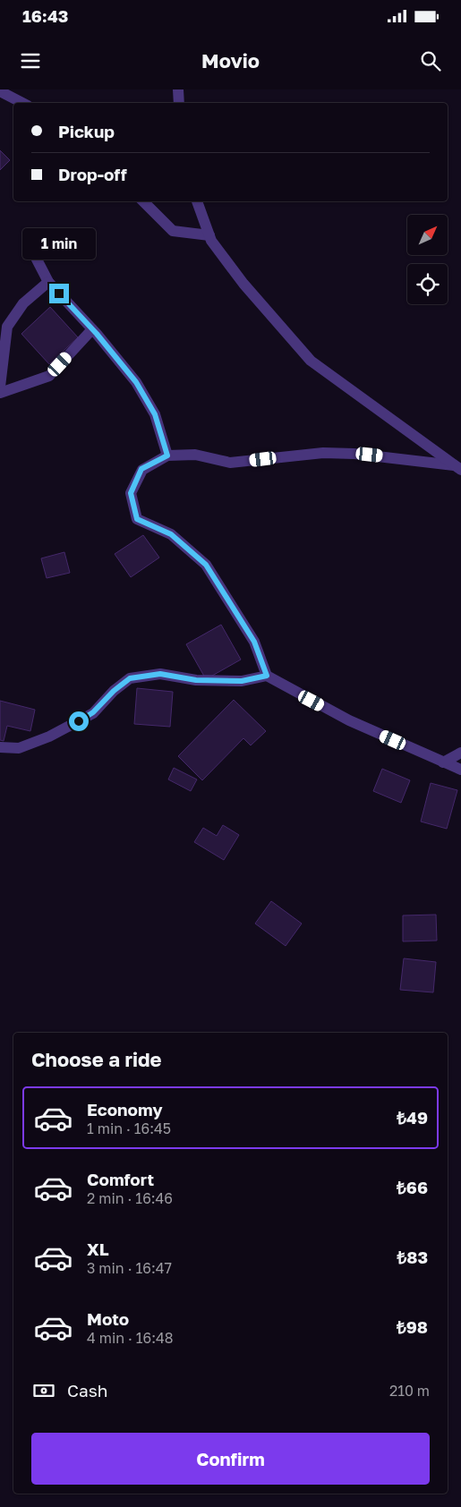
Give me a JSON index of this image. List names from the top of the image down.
{
  "north": "top right",
  "page": {
    "status": "16:43",
    "header": "Movio",
    "banner": ["Pickup", "Drop-off"],
    "bubble": "1 min",
    "heading": "Choose a ride",
    "list": [
      {
        "name": "Economy",
        "note": "1 min · 16:45",
        "value": "₺49"
      },
      {
        "name": "Comfort",
        "note": "2 min · 16:46",
        "value": "₺66"
      },
      {
        "name": "XL",
        "note": "3 min · 16:47",
        "value": "₺83"
      },
      {
        "name": "Moto",
        "note": "4 min · 16:48",
        "value": "₺98"
      }
    ],
    "pay": ["Cash", "210 m"],
    "buttons": "Confirm"
  }
}
